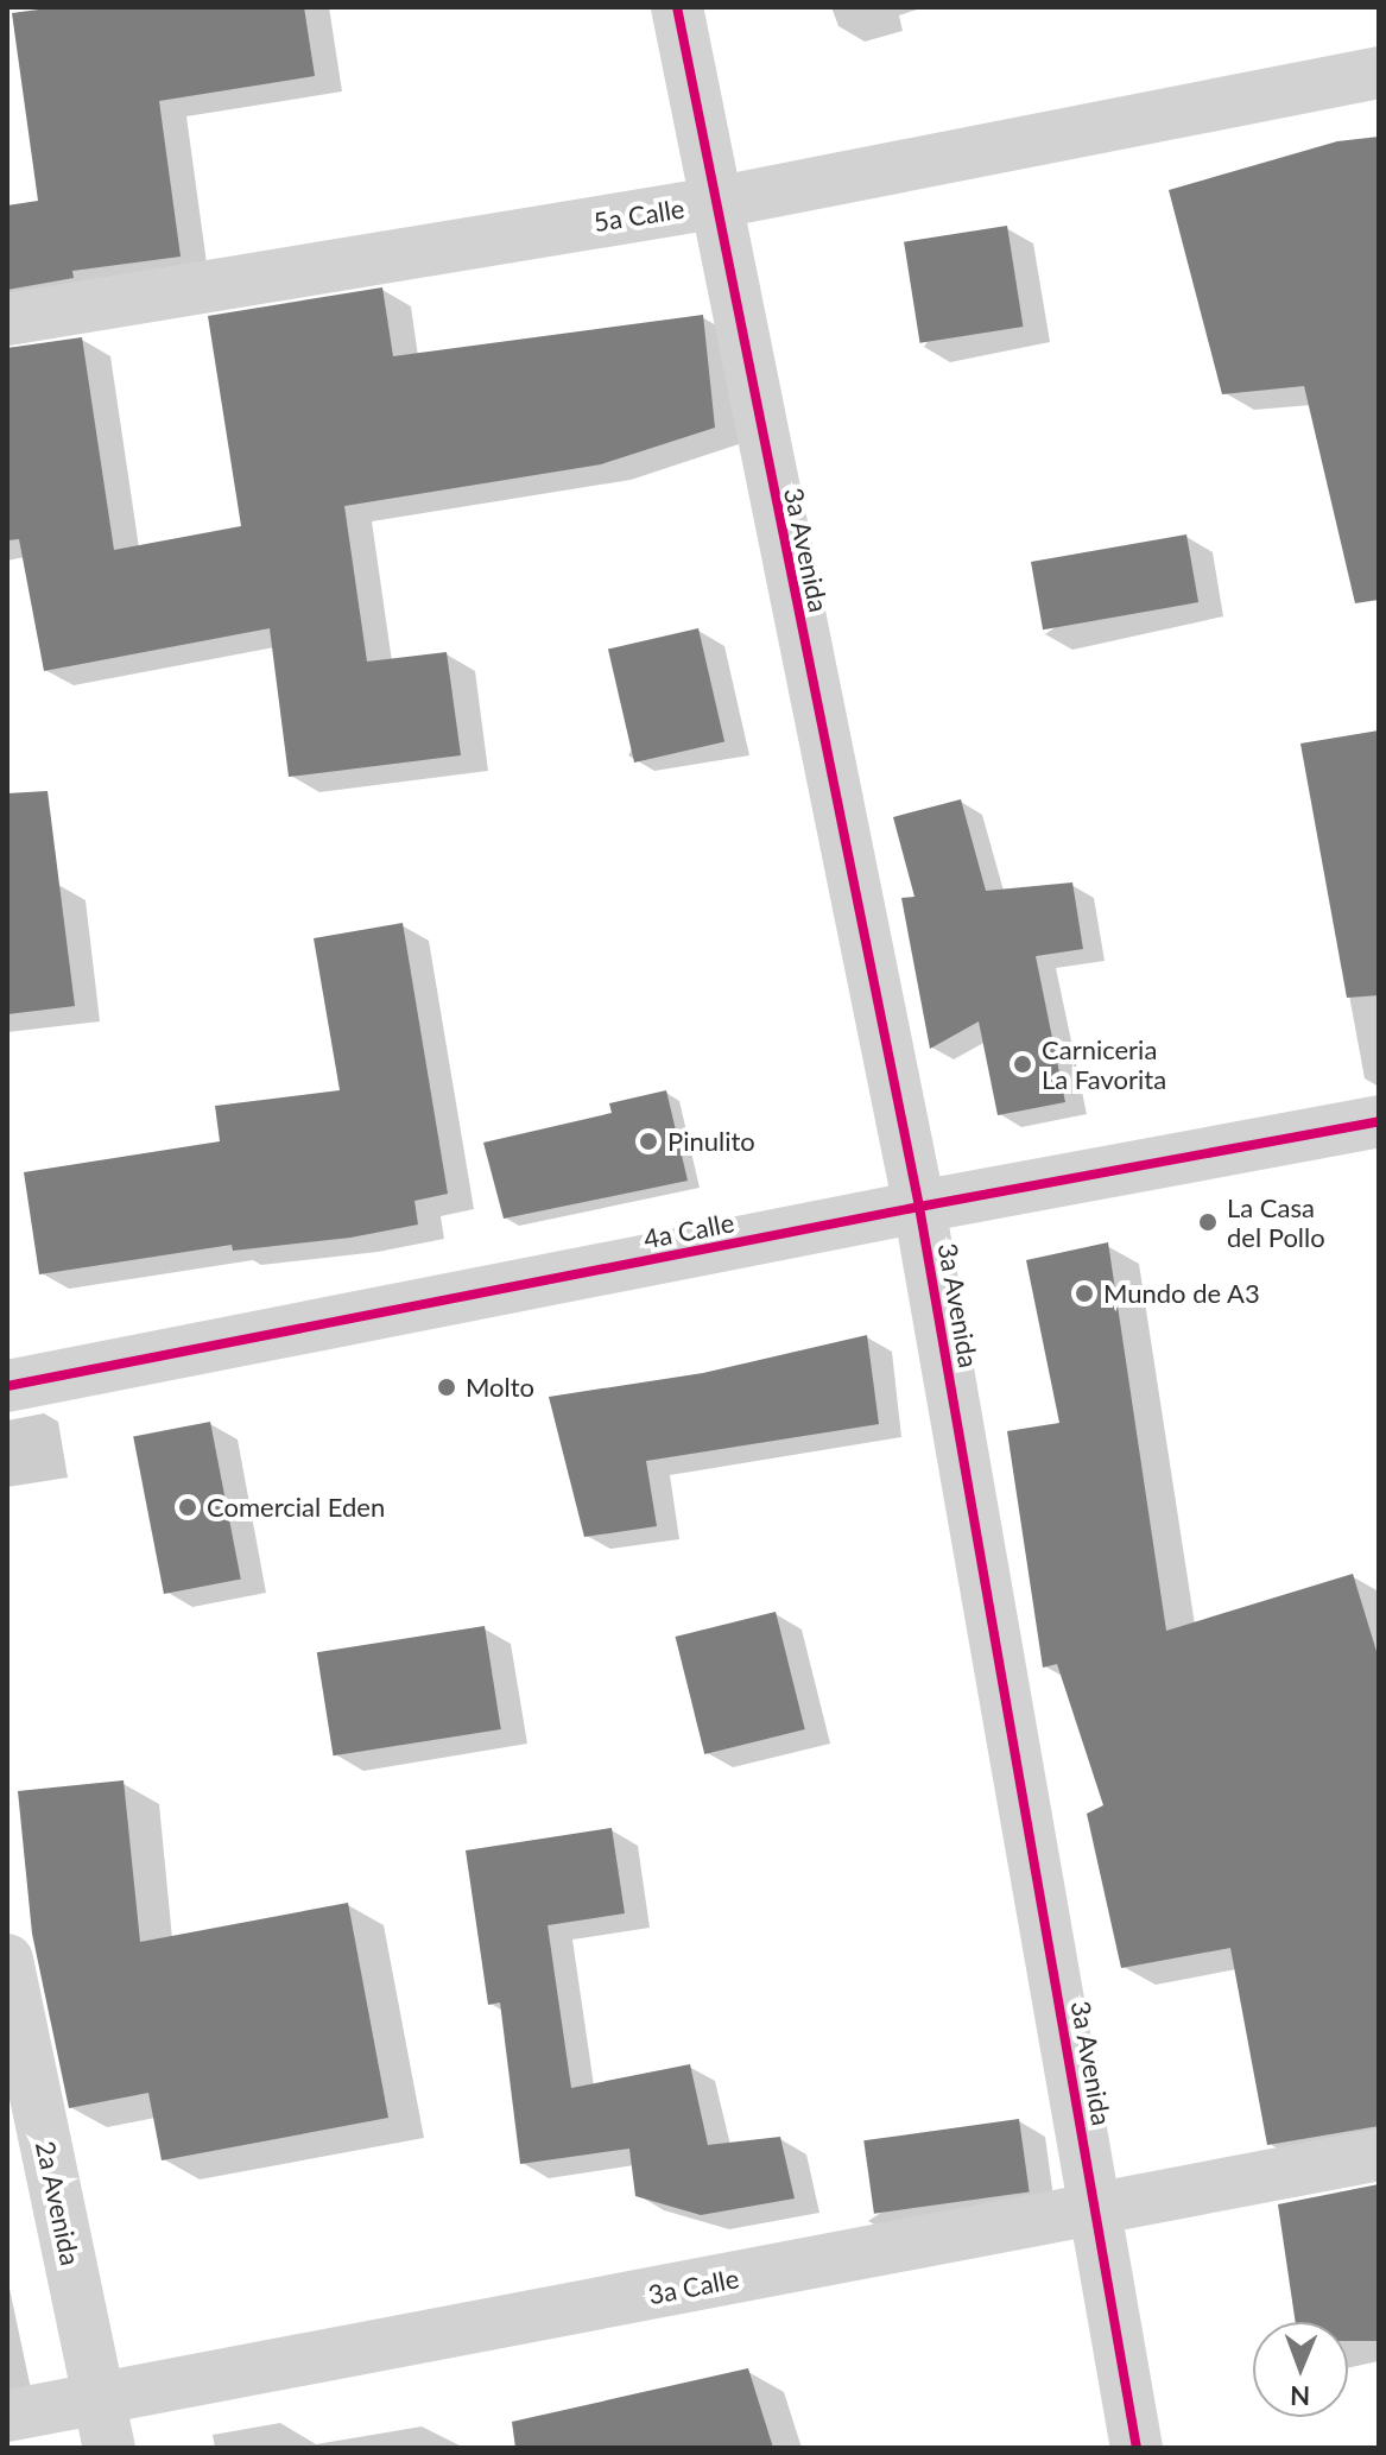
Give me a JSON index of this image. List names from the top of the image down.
{
  "streets": {
    "street": [
      "5a Calle",
      "3a Avenida",
      "4a Calle",
      "2a Avenida",
      "3a Calle"
    ]
  },
  "crossings": [
    ["5a Calle", "3a Avenida"],
    ["3a Avenida", "4a Calle"],
    ["3a Avenida", "3a Calle"],
    ["2a Avenida", "3a Calle"]
  ],
  "places": [
    "Carniceria La Favorita",
    "Pinulito",
    "La Casa del Pollo",
    "Mundo de A3",
    "Molto",
    "Comercial Eden"
  ],
  "north": "bottom"
}
